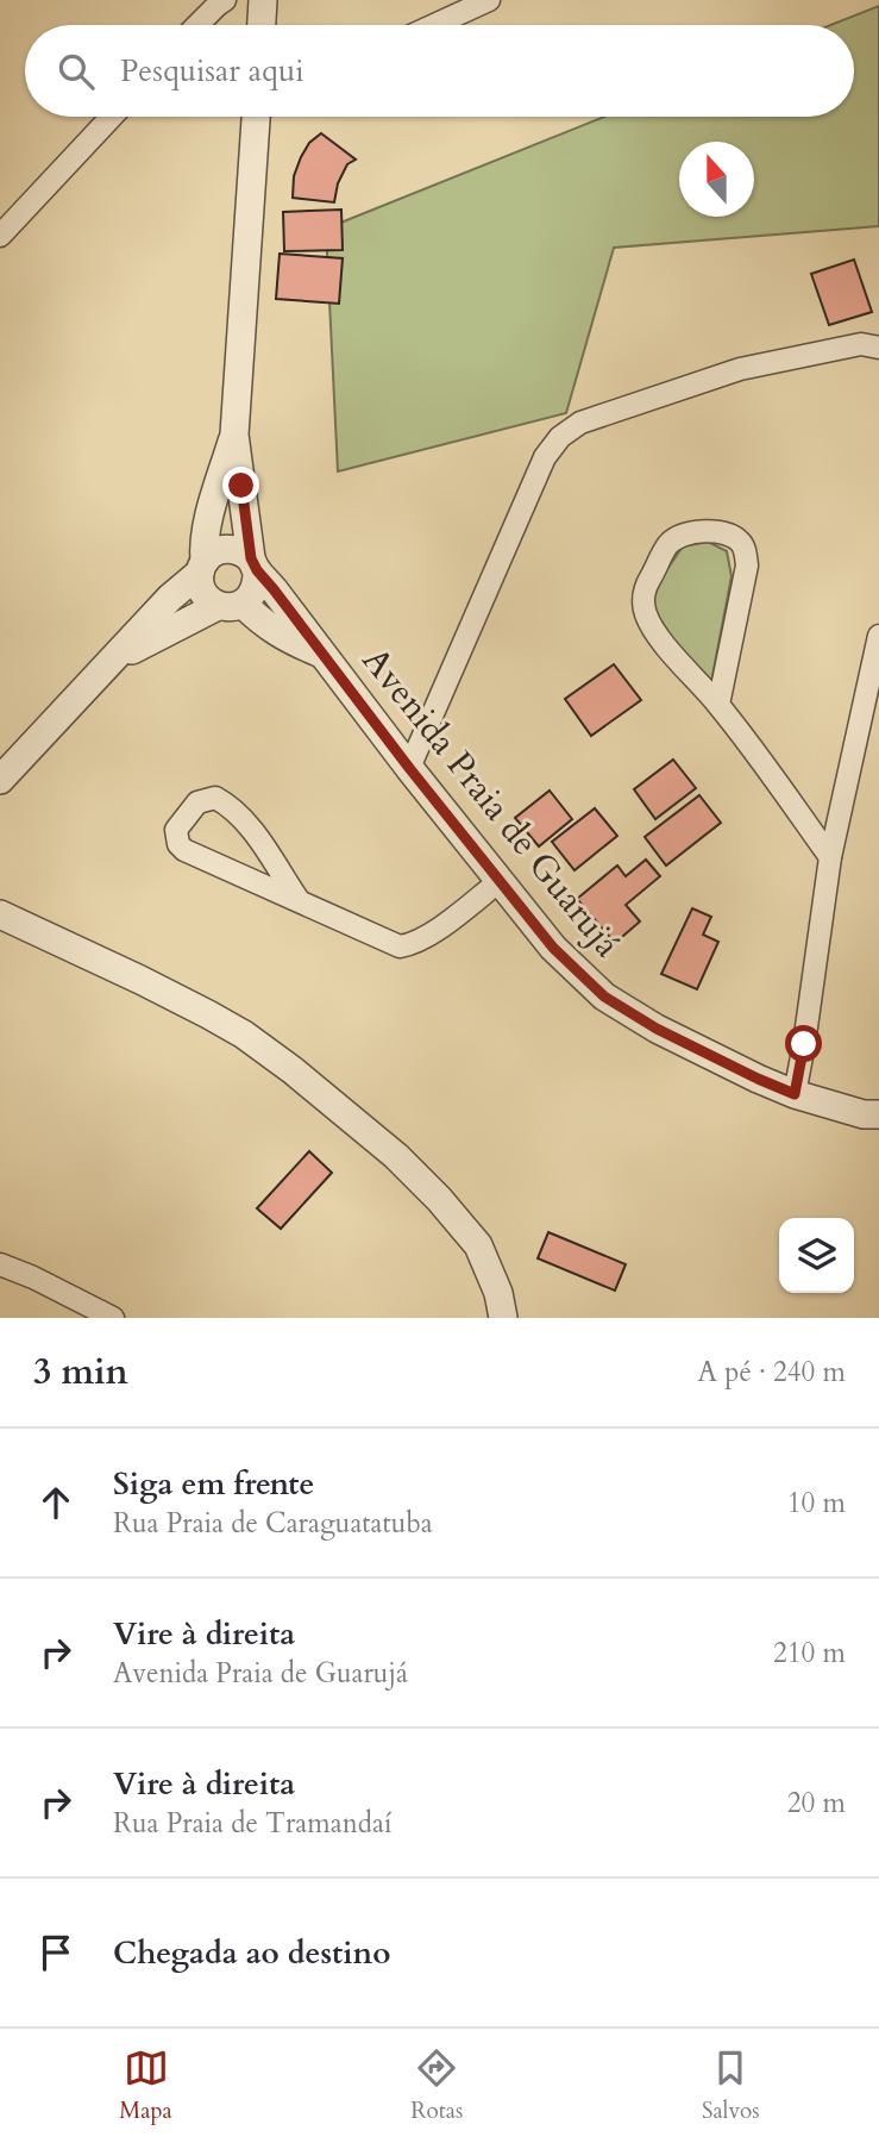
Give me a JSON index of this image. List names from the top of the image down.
{
  "streets": {
    "street": ["Avenida Praia de Guarujá"]
  },
  "north": "top",
  "page": {
    "search": "Pesquisar aqui",
    "heading": ["3 min", "A pé · 240 m"],
    "list": [
      ["Siga em frente", "Rua Praia de Caraguatatuba", "10 m"],
      ["Vire à direita", "Avenida Praia de Guarujá", "210 m"],
      ["Vire à direita", "Rua Praia de Tramandaí", "20 m"],
      "Chegada ao destino"
    ],
    "nav": ["Mapa", "Rotas", "Salvos"]
  }
}
